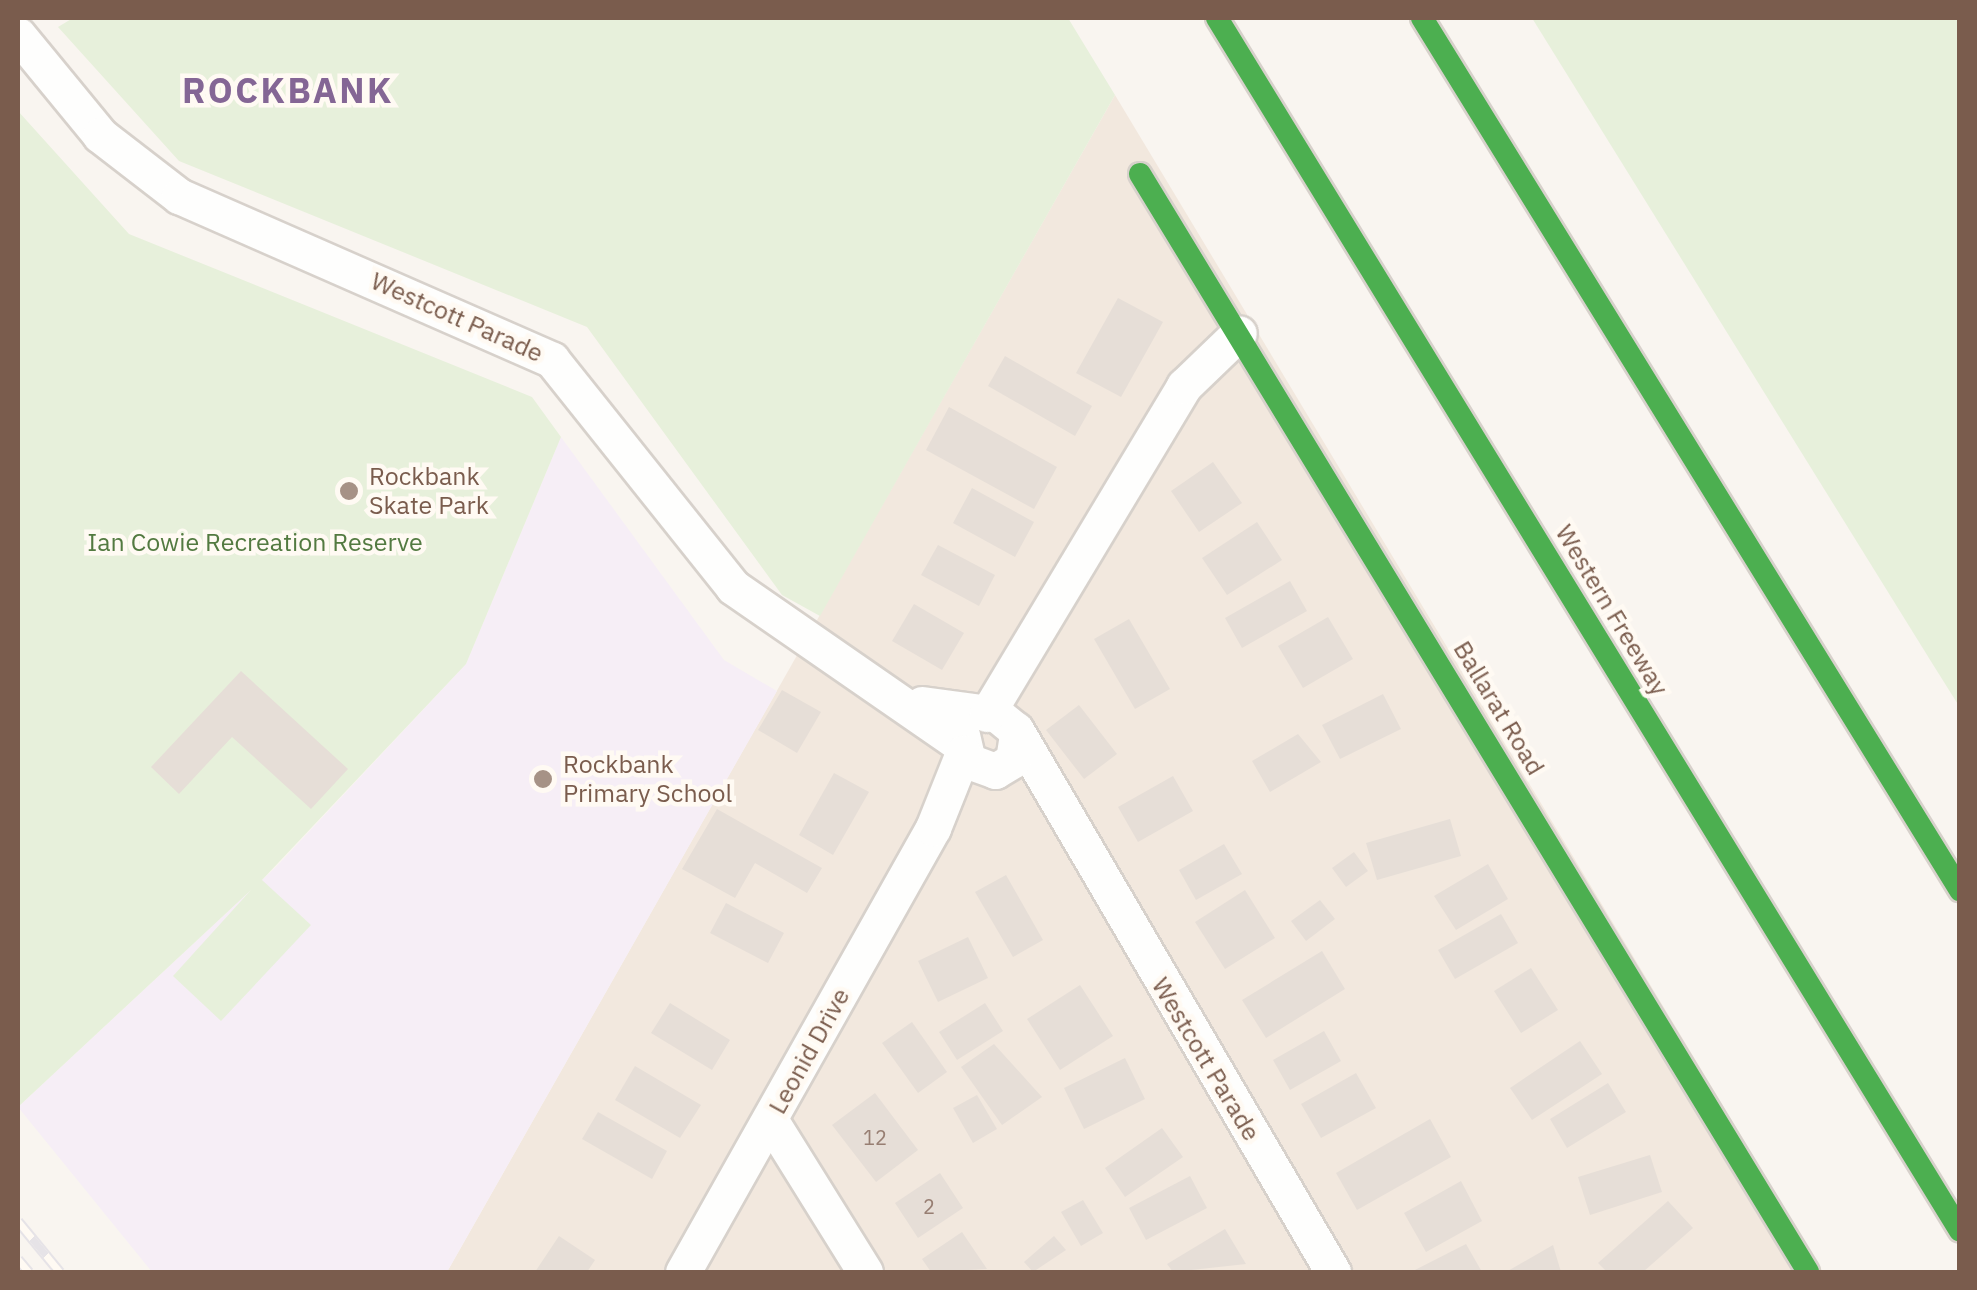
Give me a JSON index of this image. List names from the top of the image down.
{
  "streets": {
    "main road": ["Western Freeway", "Ballarat Road"],
    "street": ["Westcott Parade", "Leonid Drive"]
  },
  "crossings": [
    ["Westcott Parade", "Leonid Drive"],
    ["Ballarat Road", "Leonid Drive"]
  ],
  "districts": ["ROCKBANK"],
  "parks": ["Ian Cowie Recreation Reserve"],
  "places": ["Rockbank Skate Park", "Rockbank Primary School"],
  "house_numbers": ["12", "2"]
}
